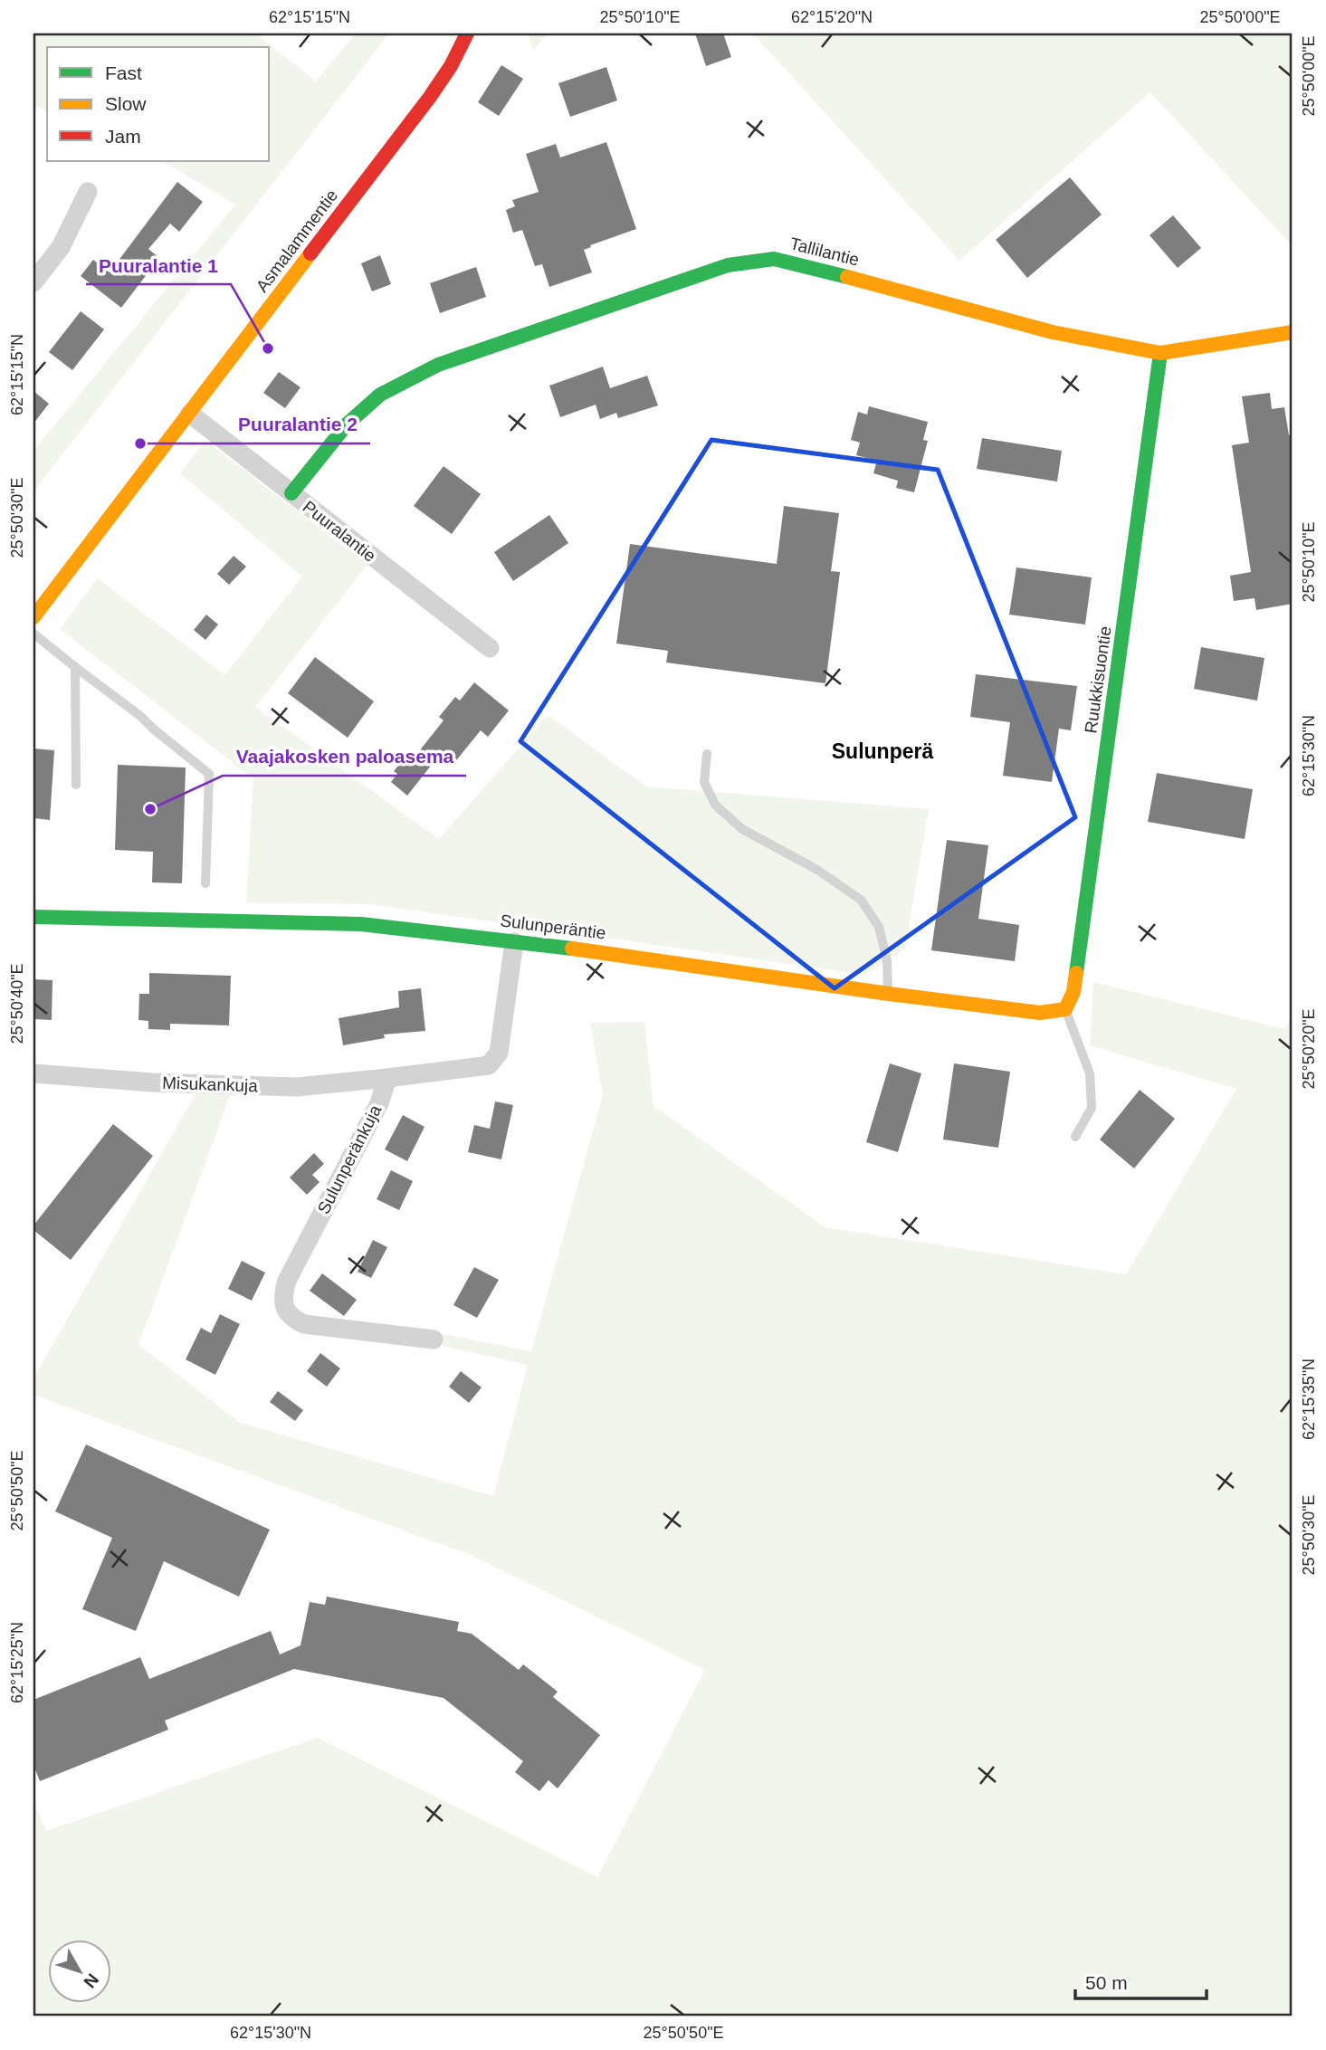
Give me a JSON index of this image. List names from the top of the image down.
{
  "streets": {
    "street": [
      "Asmalammentie",
      "Tallilantie",
      "Puuralantie",
      "Ruukkisuontie",
      "Sulunperäntie",
      "Misukankuja",
      "Sulunperänkuja"
    ]
  },
  "crossings": [
    ["Asmalammentie", "Puuralantie"],
    ["Tallilantie", "Puuralantie"],
    ["Tallilantie", "Ruukkisuontie"],
    ["Ruukkisuontie", "Sulunperäntie"],
    ["Misukankuja", "Sulunperänkuja"]
  ],
  "districts": ["Sulunperä"],
  "places": ["Puuralantie 1", "Puuralantie 2", "Vaajakosken paloasema"],
  "legend": ["Fast", "Slow", "Jam"],
  "scale_bar": "50 m",
  "north": "bottom right",
  "coordinates": [
    "62°15'15\"N",
    "25°50'10\"E",
    "62°15'20\"N",
    "25°50'00\"E",
    "25°50'30\"E",
    "62°15'30\"N",
    "25°50'40\"E",
    "25°50'20\"E",
    "62°15'35\"N",
    "25°50'50\"E",
    "62°15'25\"N"
  ]
}
